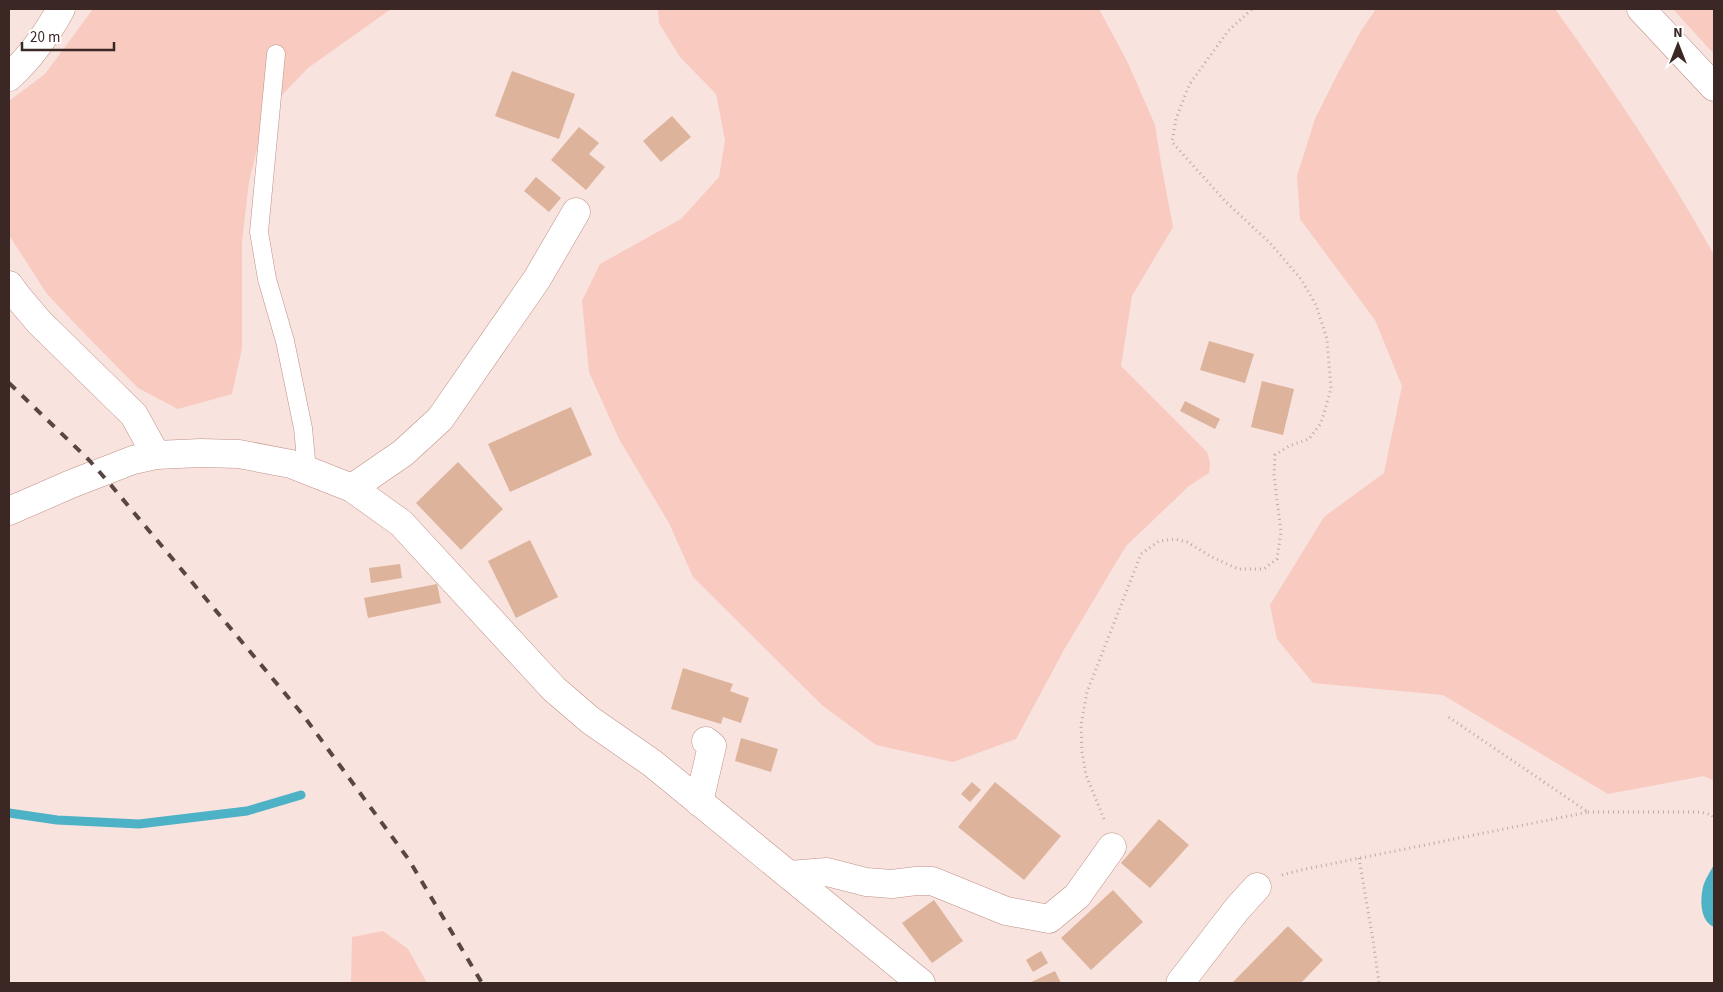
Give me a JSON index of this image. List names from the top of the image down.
{
  "scale_bar": "20 m",
  "north": "top"
}
